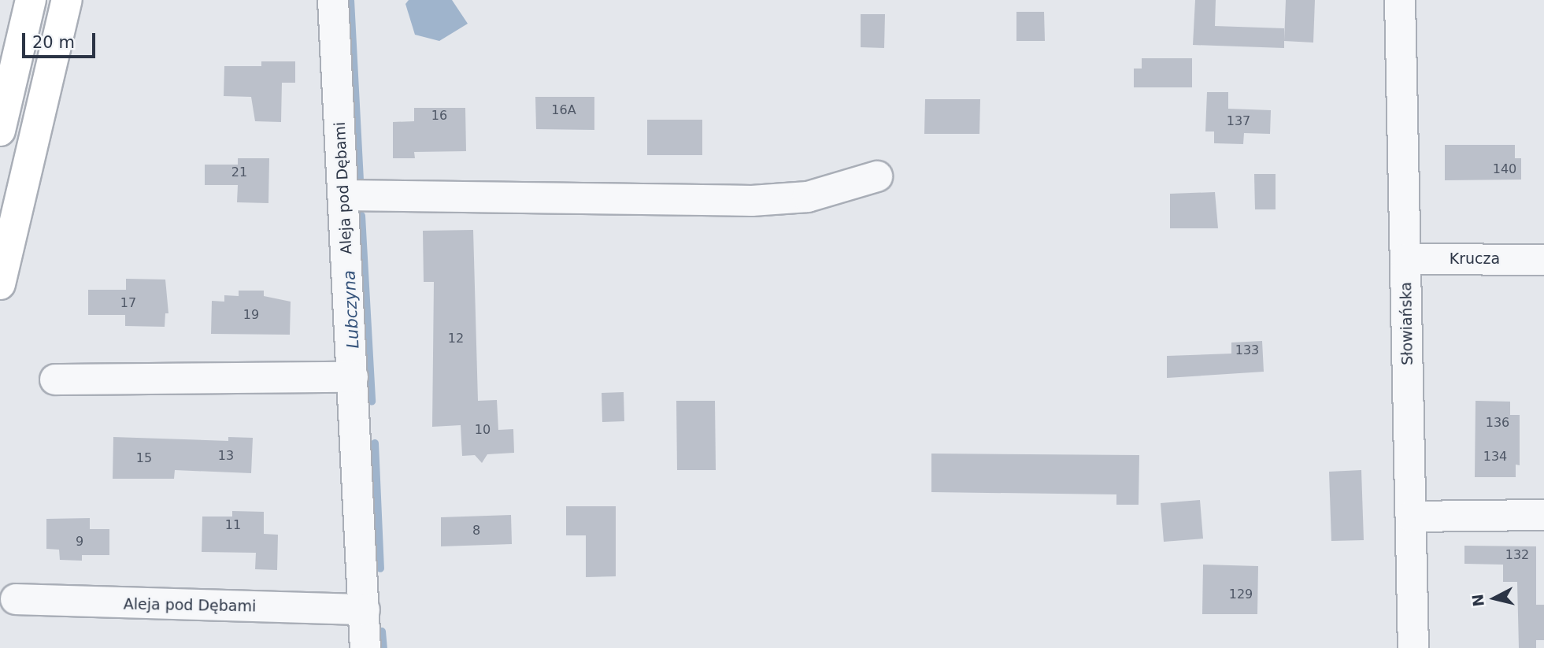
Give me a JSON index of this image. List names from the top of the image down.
{
  "streets": {
    "street": ["Aleja pod Dębami", "Krucza", "Słowiańska"]
  },
  "crossings": [
    ["Krucza", "Słowiańska"]
  ],
  "water": ["Lubczyna"],
  "house_numbers": [
    "16A",
    "16",
    "137",
    "140",
    "21",
    "17",
    "19",
    "12",
    "133",
    "136",
    "10",
    "13",
    "134",
    "15",
    "11",
    "8",
    "9",
    "132",
    "129"
  ],
  "scale_bar": "20 m",
  "north": "left"
}
